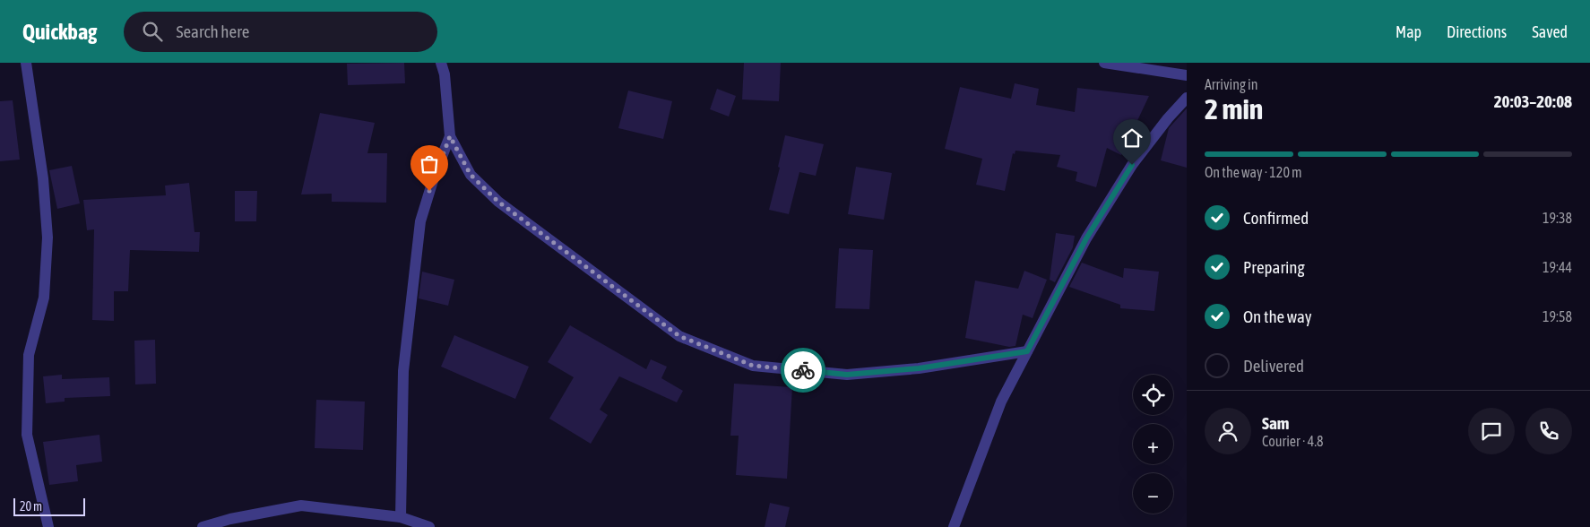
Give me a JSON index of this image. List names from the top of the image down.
{
  "scale_bar": "20 m",
  "page": {
    "header": "Quickbag",
    "search": "Search here",
    "nav": ["Map", "Directions", "Saved"],
    "heading": ["2 min", "Arriving in", "20:03–20:08"],
    "panel": ["Sam", "Courier · 4.8"],
    "bar": "On the way · 120 m",
    "list": [
      ["Confirmed", "19:38"],
      ["Preparing", "19:44"],
      ["On the way", "19:58"],
      "Delivered"
    ],
    "map_buttons": ["+", "−"],
    "scale": "20 m"
  }
}
